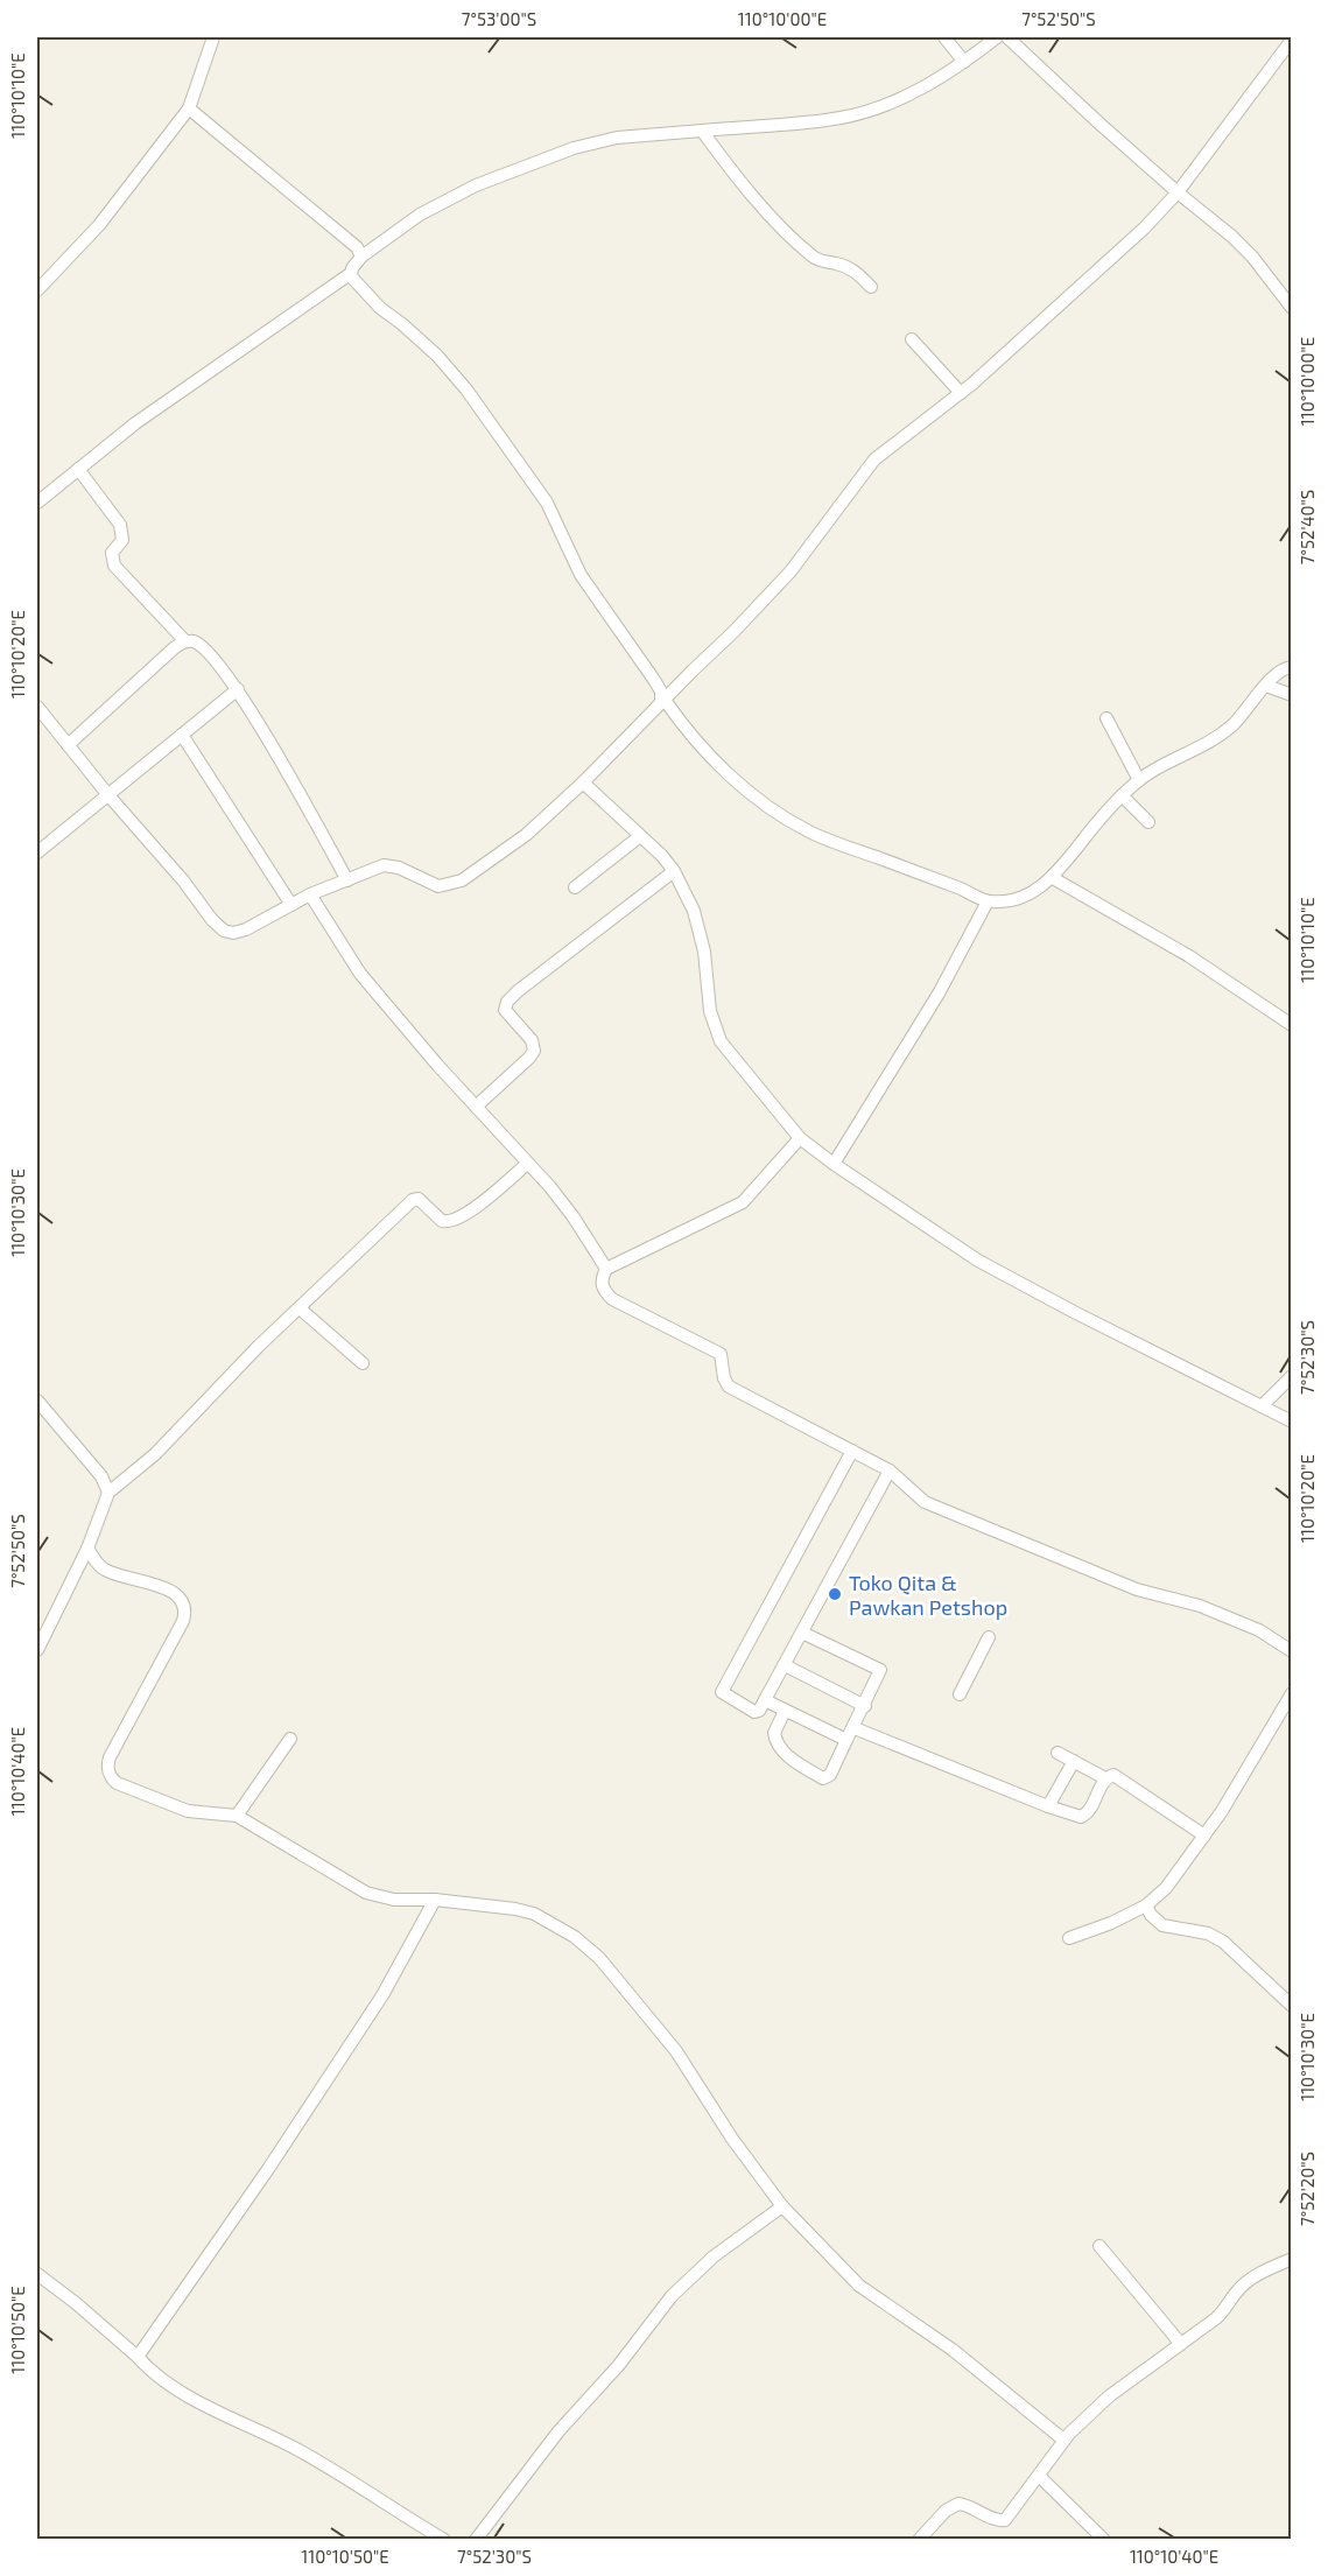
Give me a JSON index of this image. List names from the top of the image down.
{
  "places": ["Toko Qita & Pawkan Petshop"],
  "coordinates": [
    "7°53'00\"S",
    "110°10'00\"E",
    "7°52'50\"S",
    "110°10'10\"E",
    "7°52'40\"S",
    "110°10'20\"E",
    "110°10'30\"E",
    "7°52'30\"S",
    "110°10'40\"E",
    "7°52'20\"S",
    "110°10'50\"E"
  ]
}
